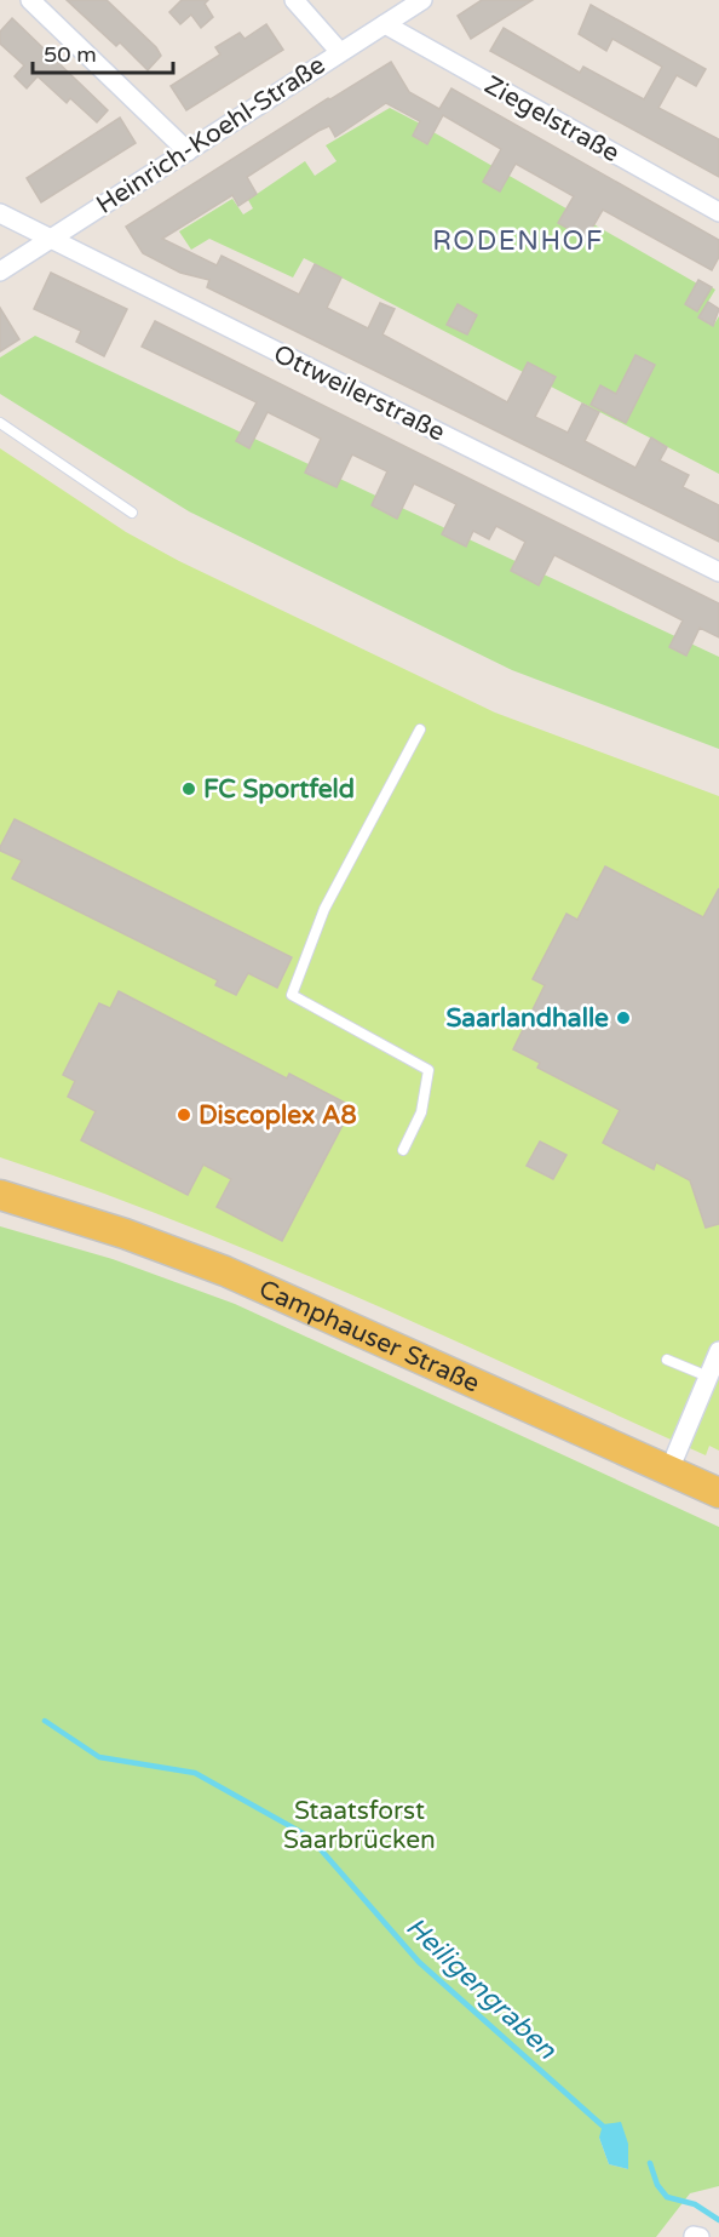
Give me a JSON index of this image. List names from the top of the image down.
{
  "streets": {
    "main road": ["Camphauser Straße"],
    "street": ["Ziegelstraße", "Heinrich-Koehl-Straße", "Ottweilerstraße"]
  },
  "crossings": [
    ["Ziegelstraße", "Heinrich-Koehl-Straße"],
    ["Heinrich-Koehl-Straße", "Ottweilerstraße"]
  ],
  "districts": ["RODENHOF"],
  "water": ["Heiligengraben"],
  "parks": ["Staatsforst Saarbrücken"],
  "places": ["FC Sportfeld", "Saarlandhalle", "Discoplex A8"],
  "scale_bar": "50 m"
}
